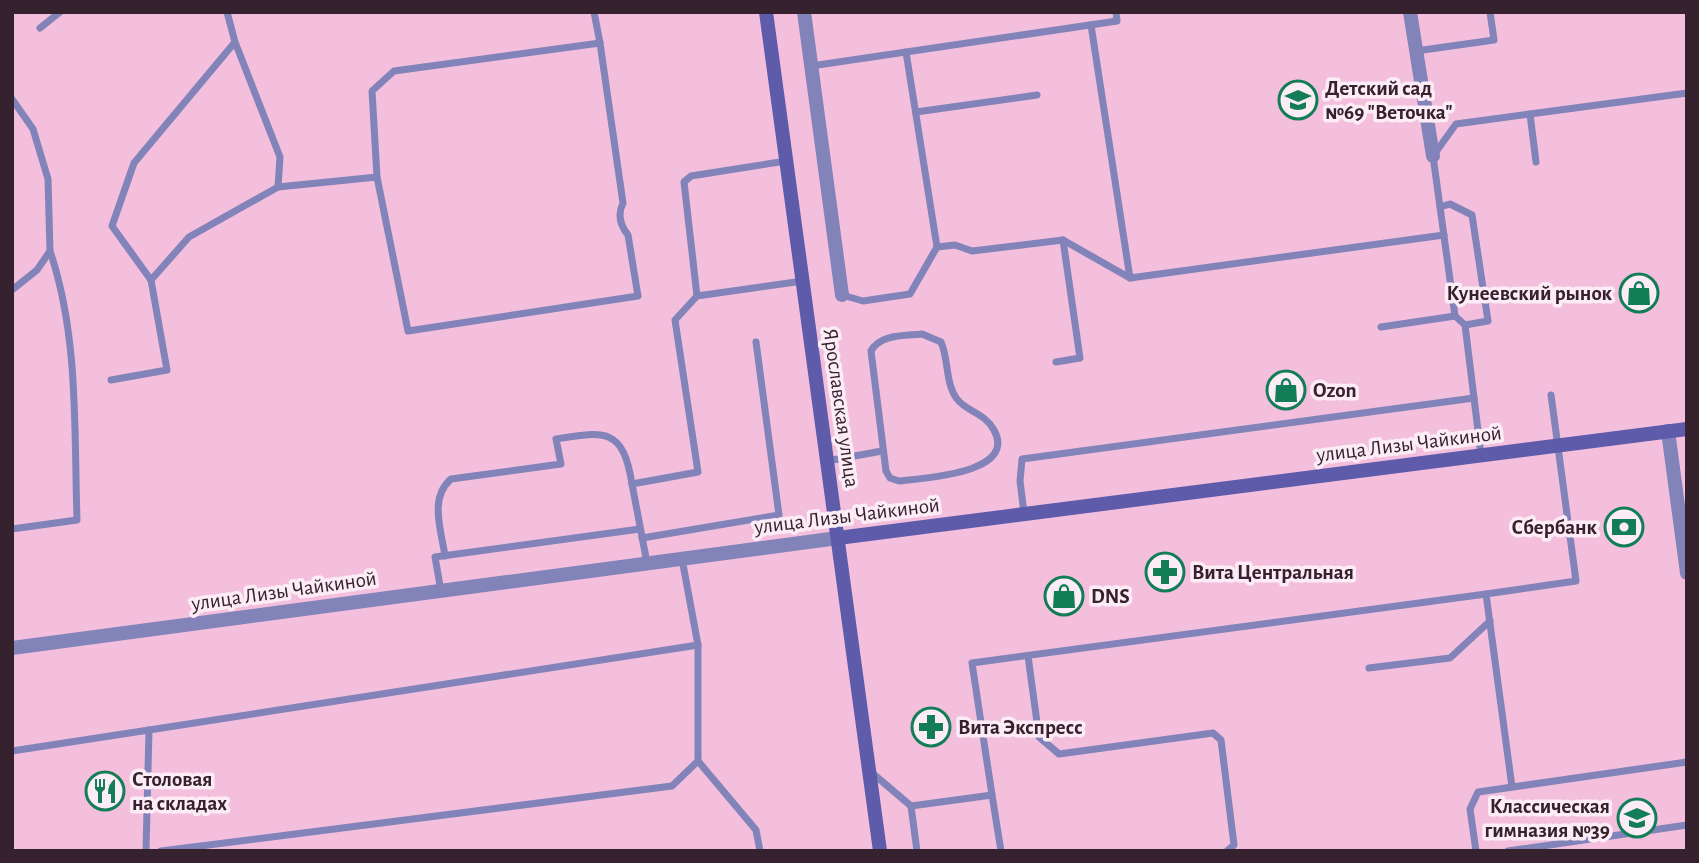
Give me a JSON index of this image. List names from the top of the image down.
{
  "streets": {
    "main road": ["Ярославская улица", "улица Лизы Чайкиной"]
  },
  "crossings": [
    ["Ярославская улица", "улица Лизы Чайкиной"]
  ],
  "places": {
    "school or university": ["Детский сад №69 \"Веточка\"", "Классическая гимназия №39"],
    "shop": ["Кунеевский рынок", "Ozon", "DNS"],
    "bank": ["Сбербанк"],
    "pharmacy": ["Вита Центральная", "Вита Экспресс"],
    "restaurant": ["Столовая на складах"]
  }
}
